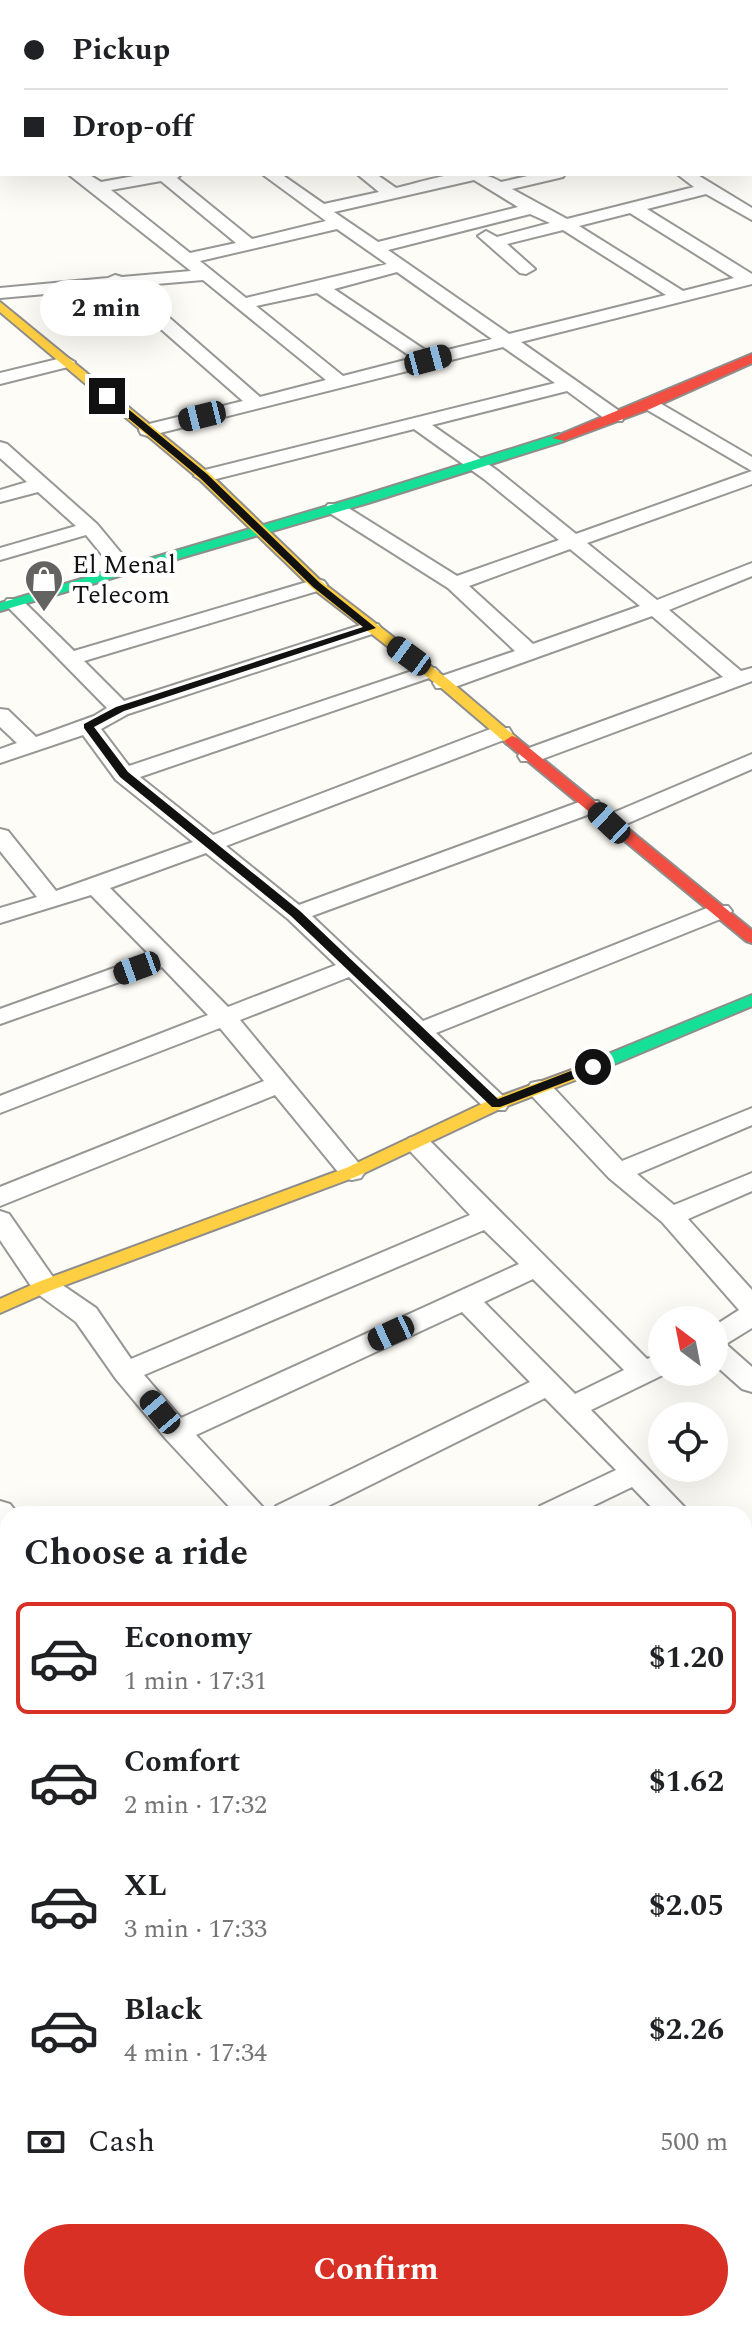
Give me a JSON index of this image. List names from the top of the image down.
{
  "places": {
    "shop": ["El Menal Telecom"]
  },
  "north": "top left",
  "page": {
    "banner": ["Pickup", "Drop-off"],
    "bubble": "2 min",
    "heading": "Choose a ride",
    "list": [
      {
        "name": "Economy",
        "note": "1 min · 17:31",
        "value": "$1.20"
      },
      {
        "name": "Comfort",
        "note": "2 min · 17:32",
        "value": "$1.62"
      },
      {
        "name": "XL",
        "note": "3 min · 17:33",
        "value": "$2.05"
      },
      {
        "name": "Black",
        "note": "4 min · 17:34",
        "value": "$2.26"
      }
    ],
    "pay": ["Cash", "500 m"],
    "buttons": "Confirm"
  }
}
